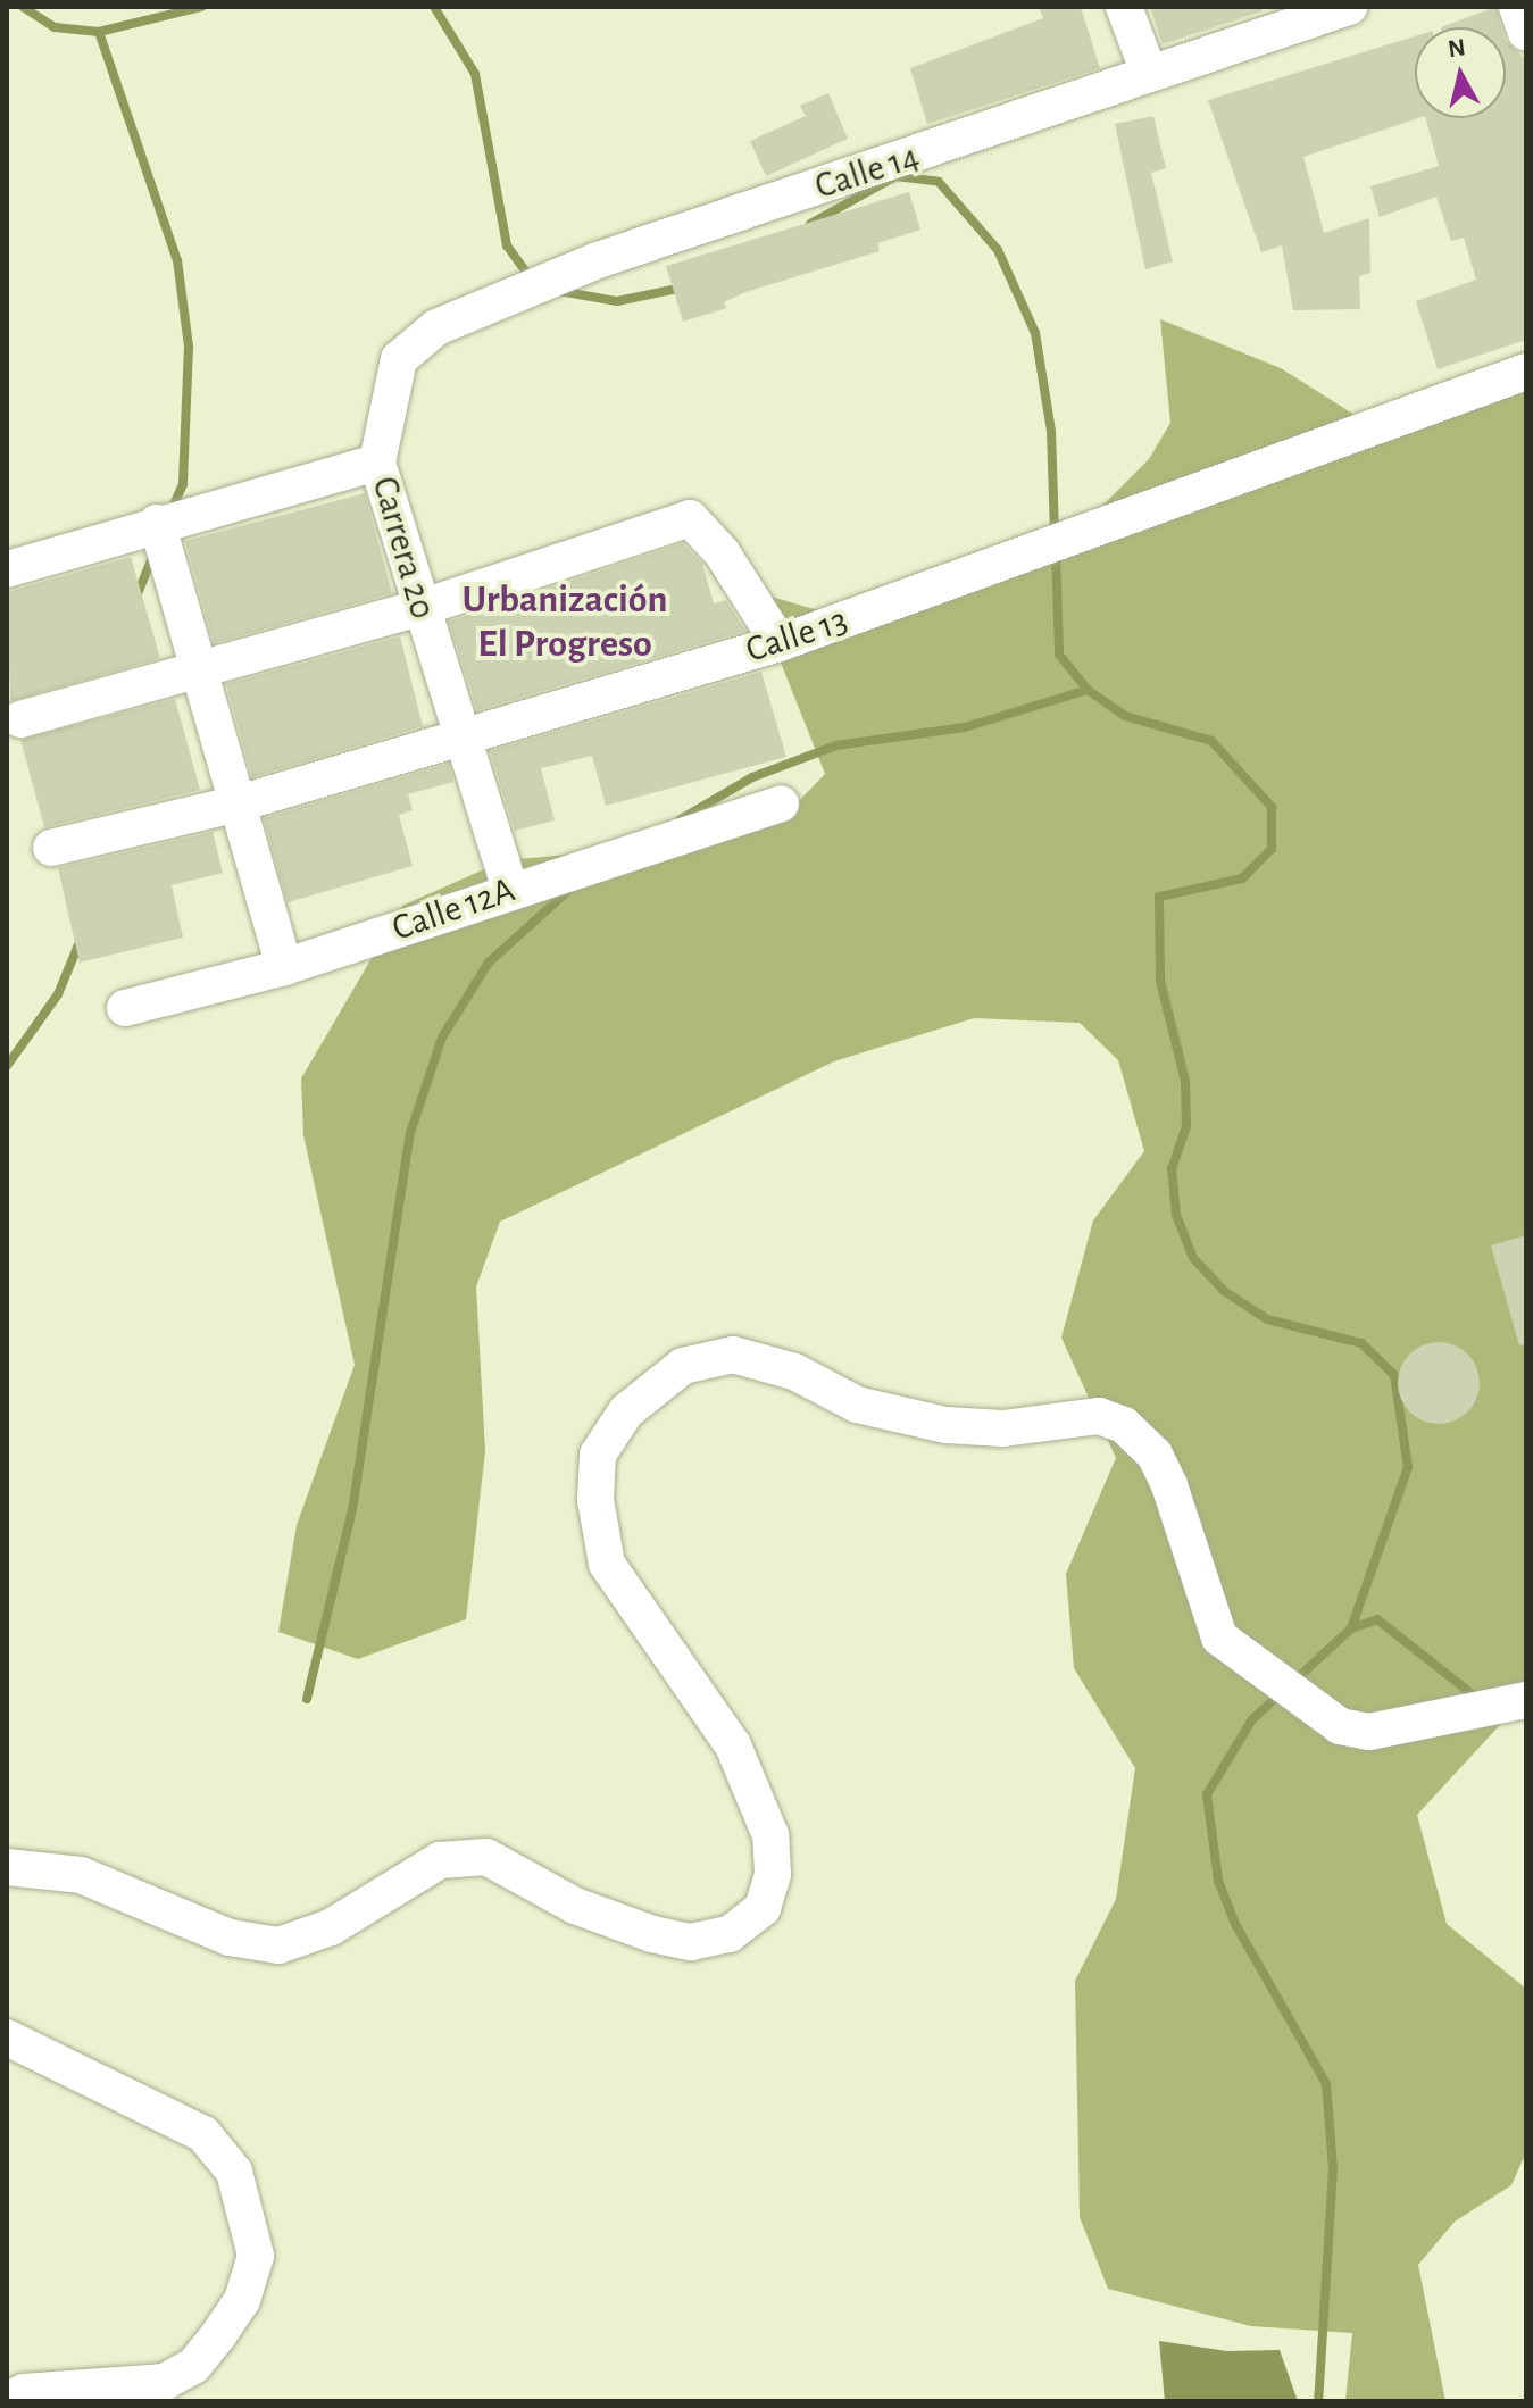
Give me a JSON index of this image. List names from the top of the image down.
{
  "streets": {
    "street": [
      "Calle 14",
      "Carrera 20",
      "Calle 13",
      "Calle 12A"
    ]
  },
  "crossings": [
    ["Calle 14", "Carrera 20"],
    ["Carrera 20", "Calle 13"],
    ["Carrera 20", "Calle 12A"]
  ],
  "districts": ["Urbanización El Progreso"],
  "north": "top"
}
